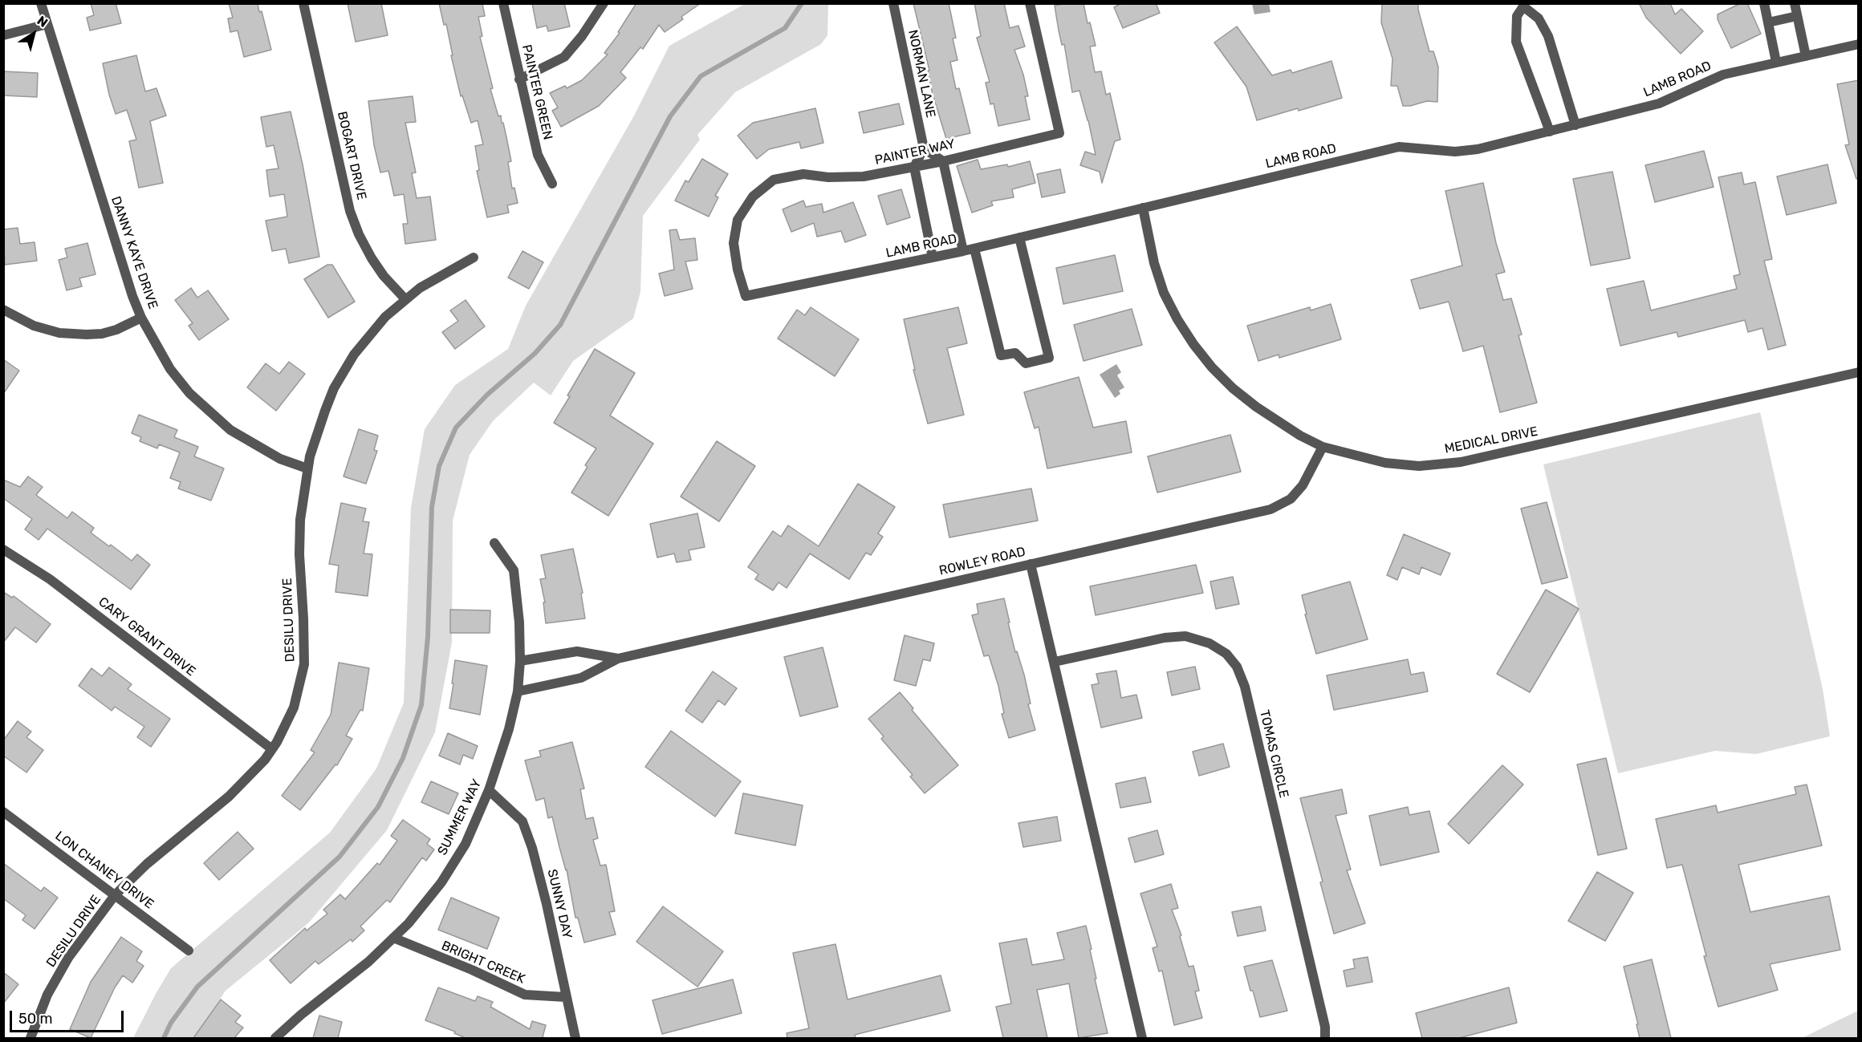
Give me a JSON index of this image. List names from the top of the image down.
{
  "streets": {
    "street": [
      "NORMAN LANE",
      "LAMB ROAD",
      "PAINTER GREEN",
      "PAINTER WAY",
      "BOGART DRIVE",
      "DANNY KAYE DRIVE",
      "MEDICAL DRIVE",
      "ROWLEY ROAD",
      "DESILU DRIVE",
      "CARY GRANT DRIVE",
      "TOMAS CIRCLE",
      "SUMMER WAY",
      "LON CHANEY DRIVE",
      "SUNNY DAY",
      "BRIGHT CREEK"
    ]
  },
  "crossings": [
    ["LAMB ROAD", "PAINTER WAY"],
    ["LAMB ROAD", "MEDICAL DRIVE"],
    ["BOGART DRIVE", "DESILU DRIVE"],
    ["DANNY KAYE DRIVE", "DESILU DRIVE"],
    ["MEDICAL DRIVE", "ROWLEY ROAD"],
    ["ROWLEY ROAD", "SUMMER WAY"],
    ["DESILU DRIVE", "CARY GRANT DRIVE"],
    ["DESILU DRIVE", "LON CHANEY DRIVE"],
    ["SUMMER WAY", "SUNNY DAY"],
    ["SUMMER WAY", "BRIGHT CREEK"],
    ["SUNNY DAY", "BRIGHT CREEK"]
  ],
  "scale_bar": "50 m",
  "north": "top right"
}
